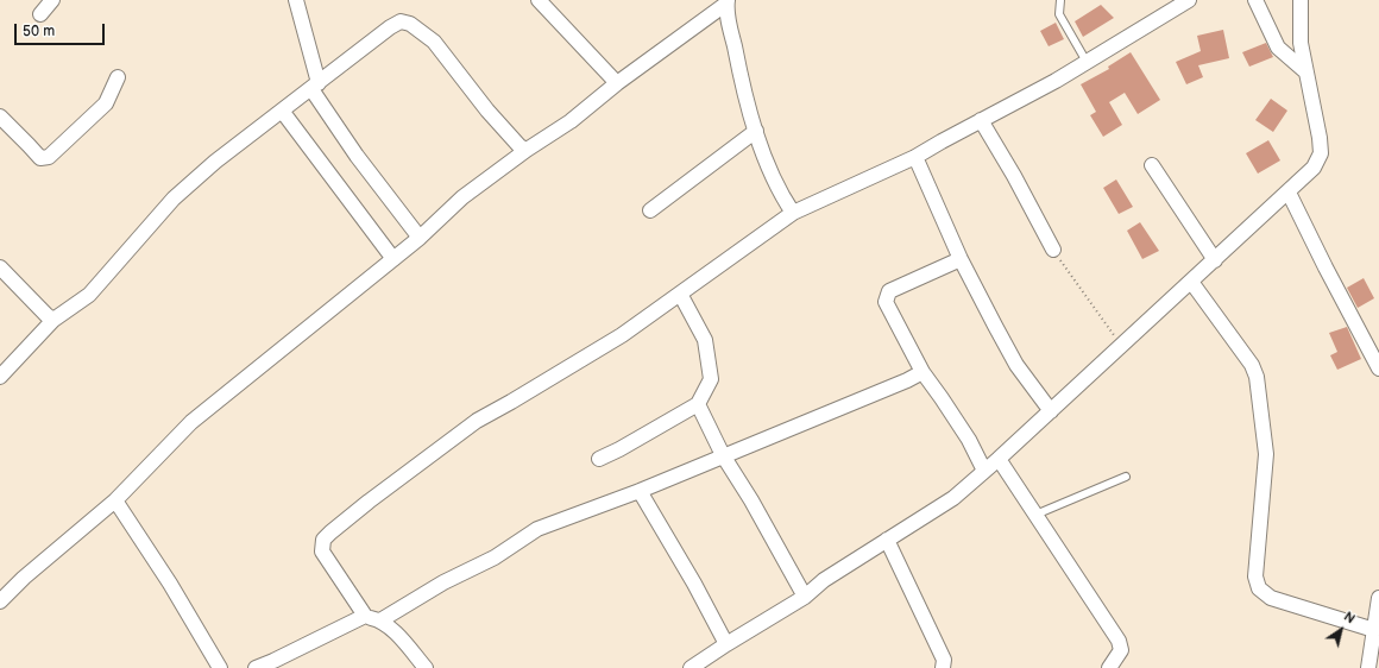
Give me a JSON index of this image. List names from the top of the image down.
{
  "scale_bar": "50 m",
  "north": "top right"
}
